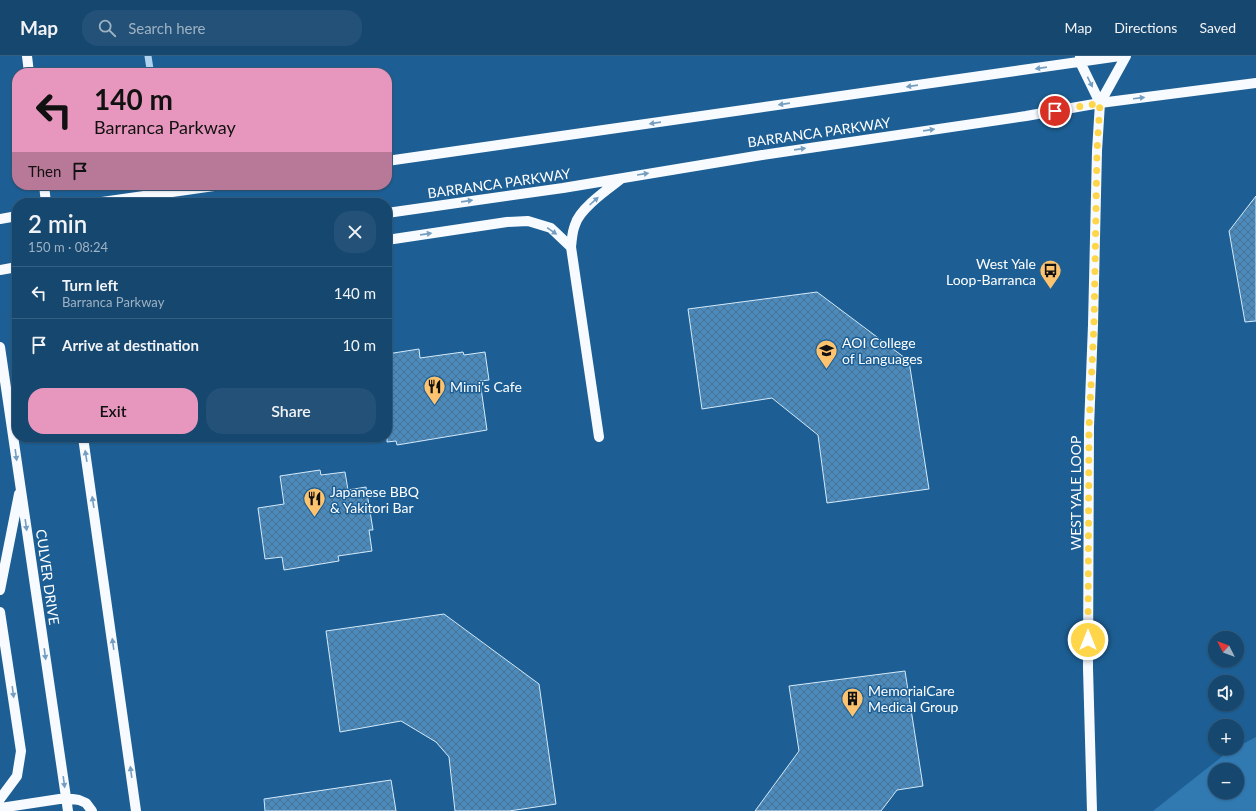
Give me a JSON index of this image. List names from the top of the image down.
{
  "streets": {
    "main road": ["BARRANCA PARKWAY", "WEST YALE LOOP", "CULVER DRIVE"]
  },
  "crossings": [
    ["BARRANCA PARKWAY", "WEST YALE LOOP"]
  ],
  "places": {
    "bus stop": ["West Yale Loop-Barranca"],
    "school or university": ["AOI College of Languages"],
    "restaurant": ["Mimi's Cafe", "Japanese BBQ & Yakitori Bar"],
    "building": ["MemorialCare Medical Group"]
  },
  "north": "top left",
  "page": {
    "header": "Map",
    "search": "Search here",
    "nav": ["Map", "Directions", "Saved"],
    "turn": ["140 m", "Barranca Parkway"],
    "then": "Then",
    "heading": ["2 min", "150 m · 08:24"],
    "list": [
      {
        "name": "Turn left",
        "note": "Barranca Parkway",
        "value": "140 m"
      },
      {
        "name": "Arrive at destination",
        "value": "10 m"
      }
    ],
    "buttons": ["Exit", "Share"],
    "map_buttons": ["+", "−"]
  }
}
